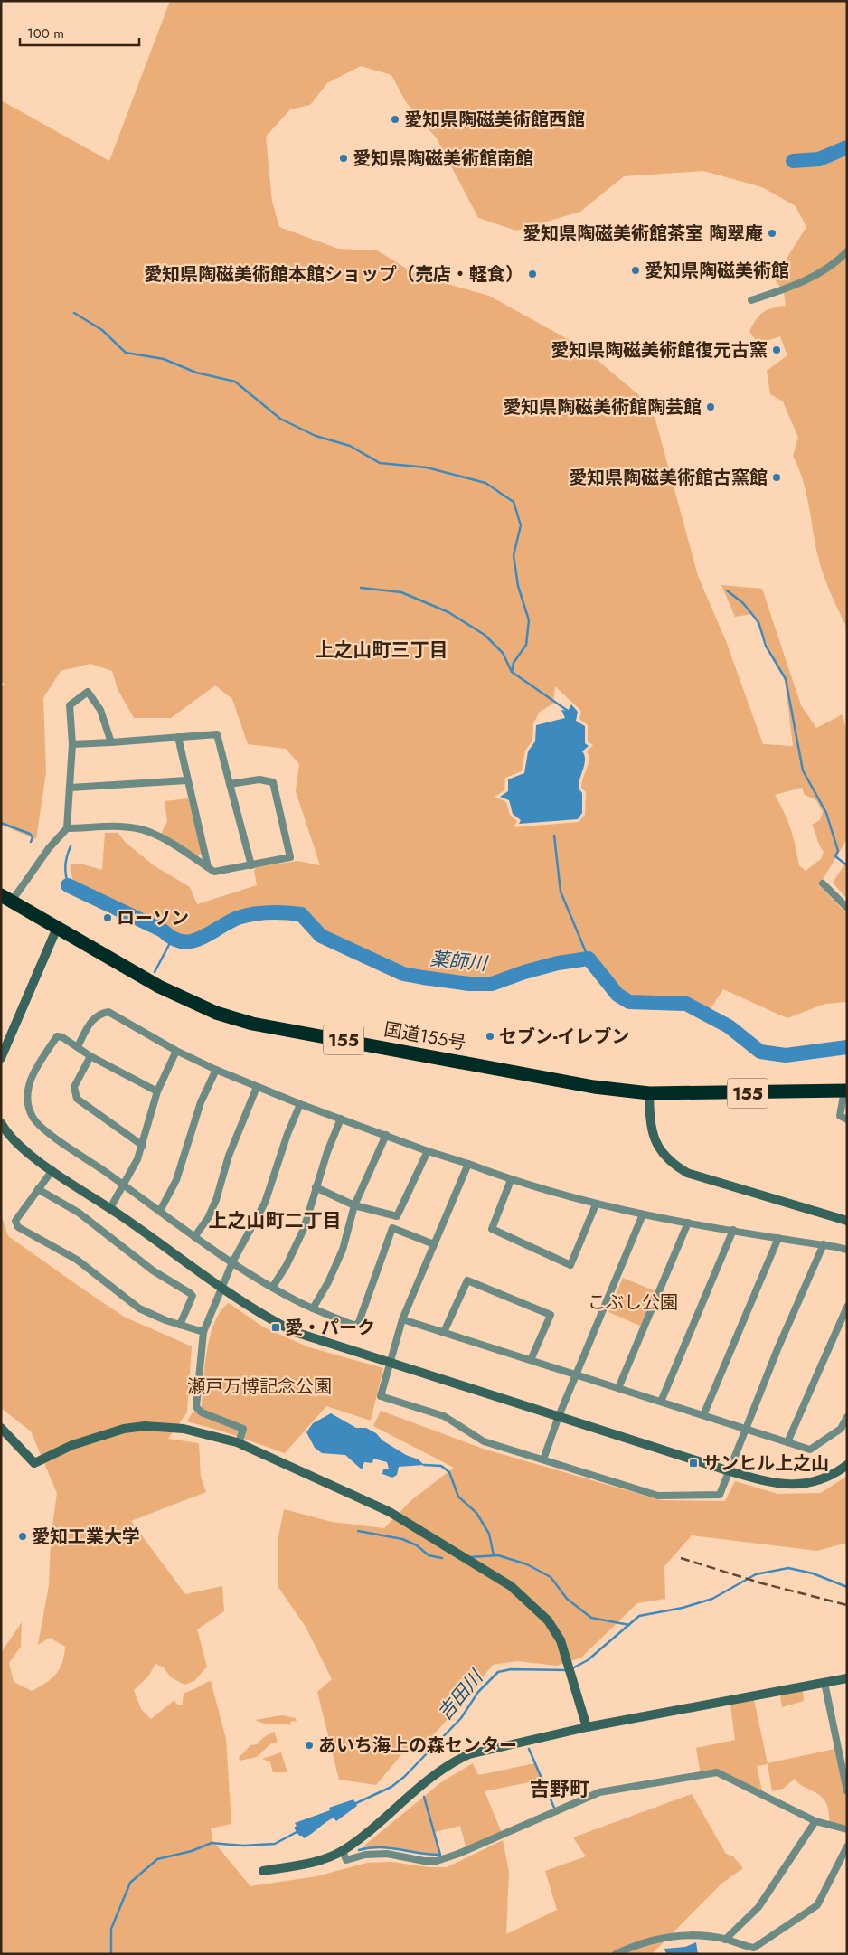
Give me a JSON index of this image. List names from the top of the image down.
{
  "streets": {
    "highway": ["国道155号", "155"]
  },
  "districts": ["上之山町三丁目", "上之山町二丁目", "吉野町"],
  "water": ["薬師川", "吉田川"],
  "parks": ["こぶし公園", "瀬戸万博記念公園"],
  "places": {
    "other": [
      "愛知県陶磁美術館西館",
      "愛知県陶磁美術館南館",
      "愛知県陶磁美術館茶室 陶翠庵",
      "愛知県陶磁美術館",
      "愛知県陶磁美術館本館ショップ（売店・軽食）",
      "愛知県陶磁美術館復元古窯",
      "愛知県陶磁美術館陶芸館",
      "愛知県陶磁美術館古窯館",
      "ローソン",
      "セブン-イレブン",
      "愛知工業大学",
      "あいち海上の森センター"
    ],
    "transit": ["愛・パーク", "サンヒル上之山"]
  },
  "scale_bar": "100 m"
}
